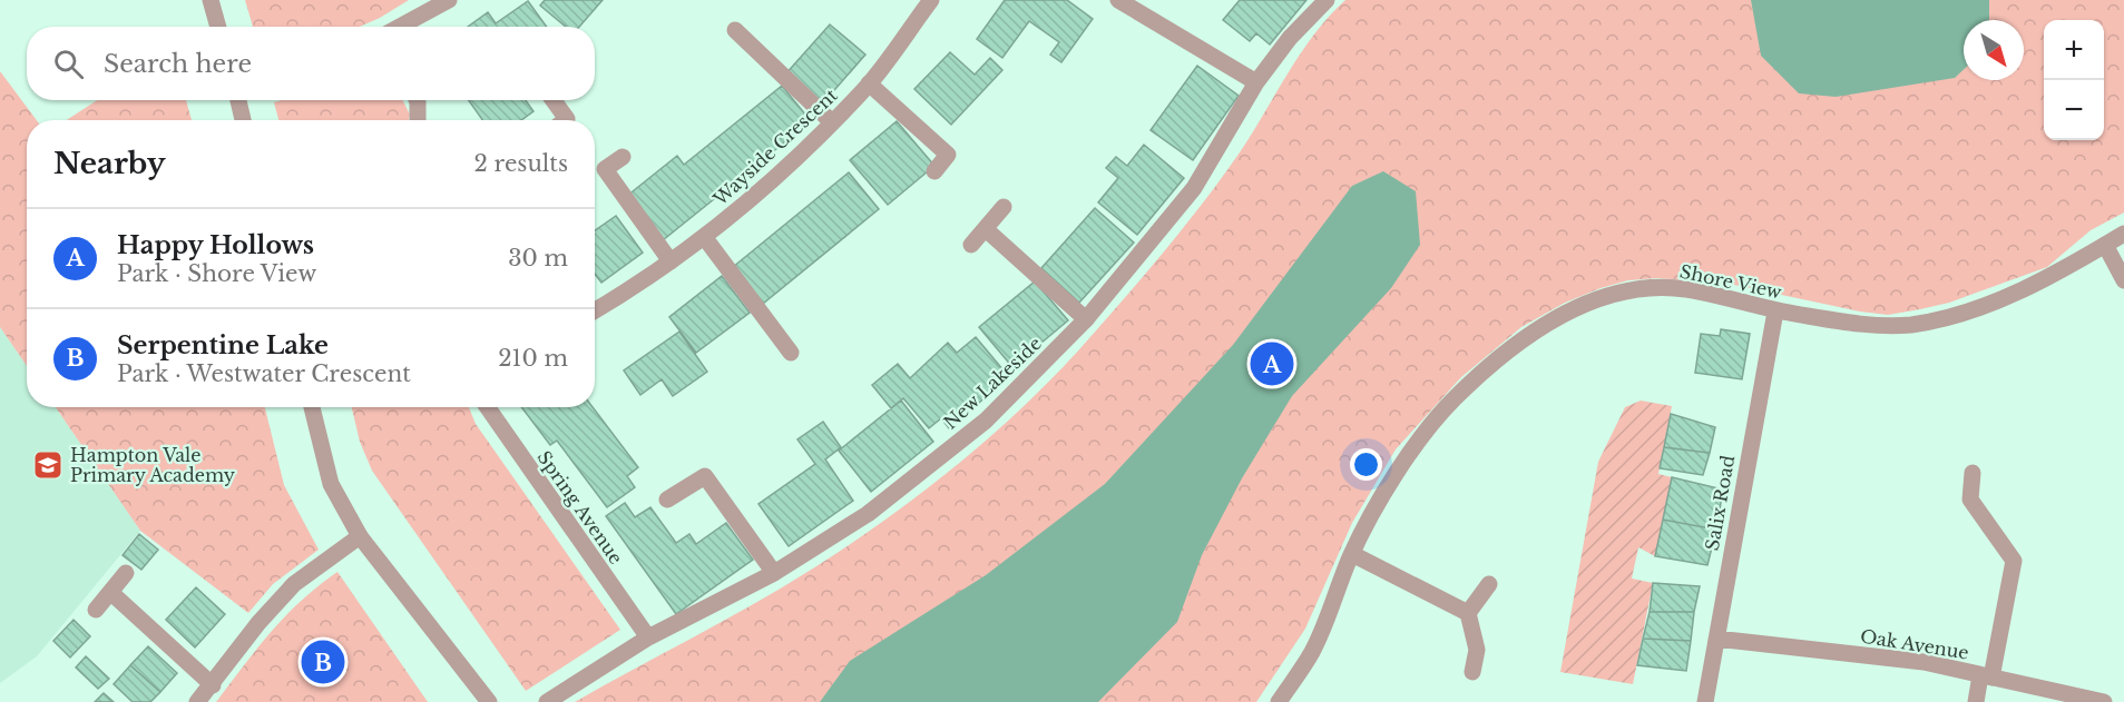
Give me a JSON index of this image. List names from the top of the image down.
{
  "streets": {
    "street": [
      "Wayside Crescent",
      "Shore View",
      "New Lakeside",
      "Salix Road",
      "Spring Avenue",
      "Oak Avenue"
    ]
  },
  "crossings": [
    ["Shore View", "Salix Road"],
    ["New Lakeside", "Spring Avenue"],
    ["Salix Road", "Oak Avenue"]
  ],
  "places": {
    "school or university": ["Hampton Vale Primary Academy"]
  },
  "north": "bottom right",
  "page": {
    "map_buttons": ["+", "−"],
    "search": "Search here",
    "heading": ["Nearby", "2 results"],
    "list": [
      {
        "mark": "A",
        "name": "Happy Hollows",
        "note": "Park · Shore View",
        "value": "30 m"
      },
      {
        "mark": "B",
        "name": "Serpentine Lake",
        "note": "Park · Westwater Crescent",
        "value": "210 m"
      }
    ],
    "pins": ["A", "B"]
  }
}
